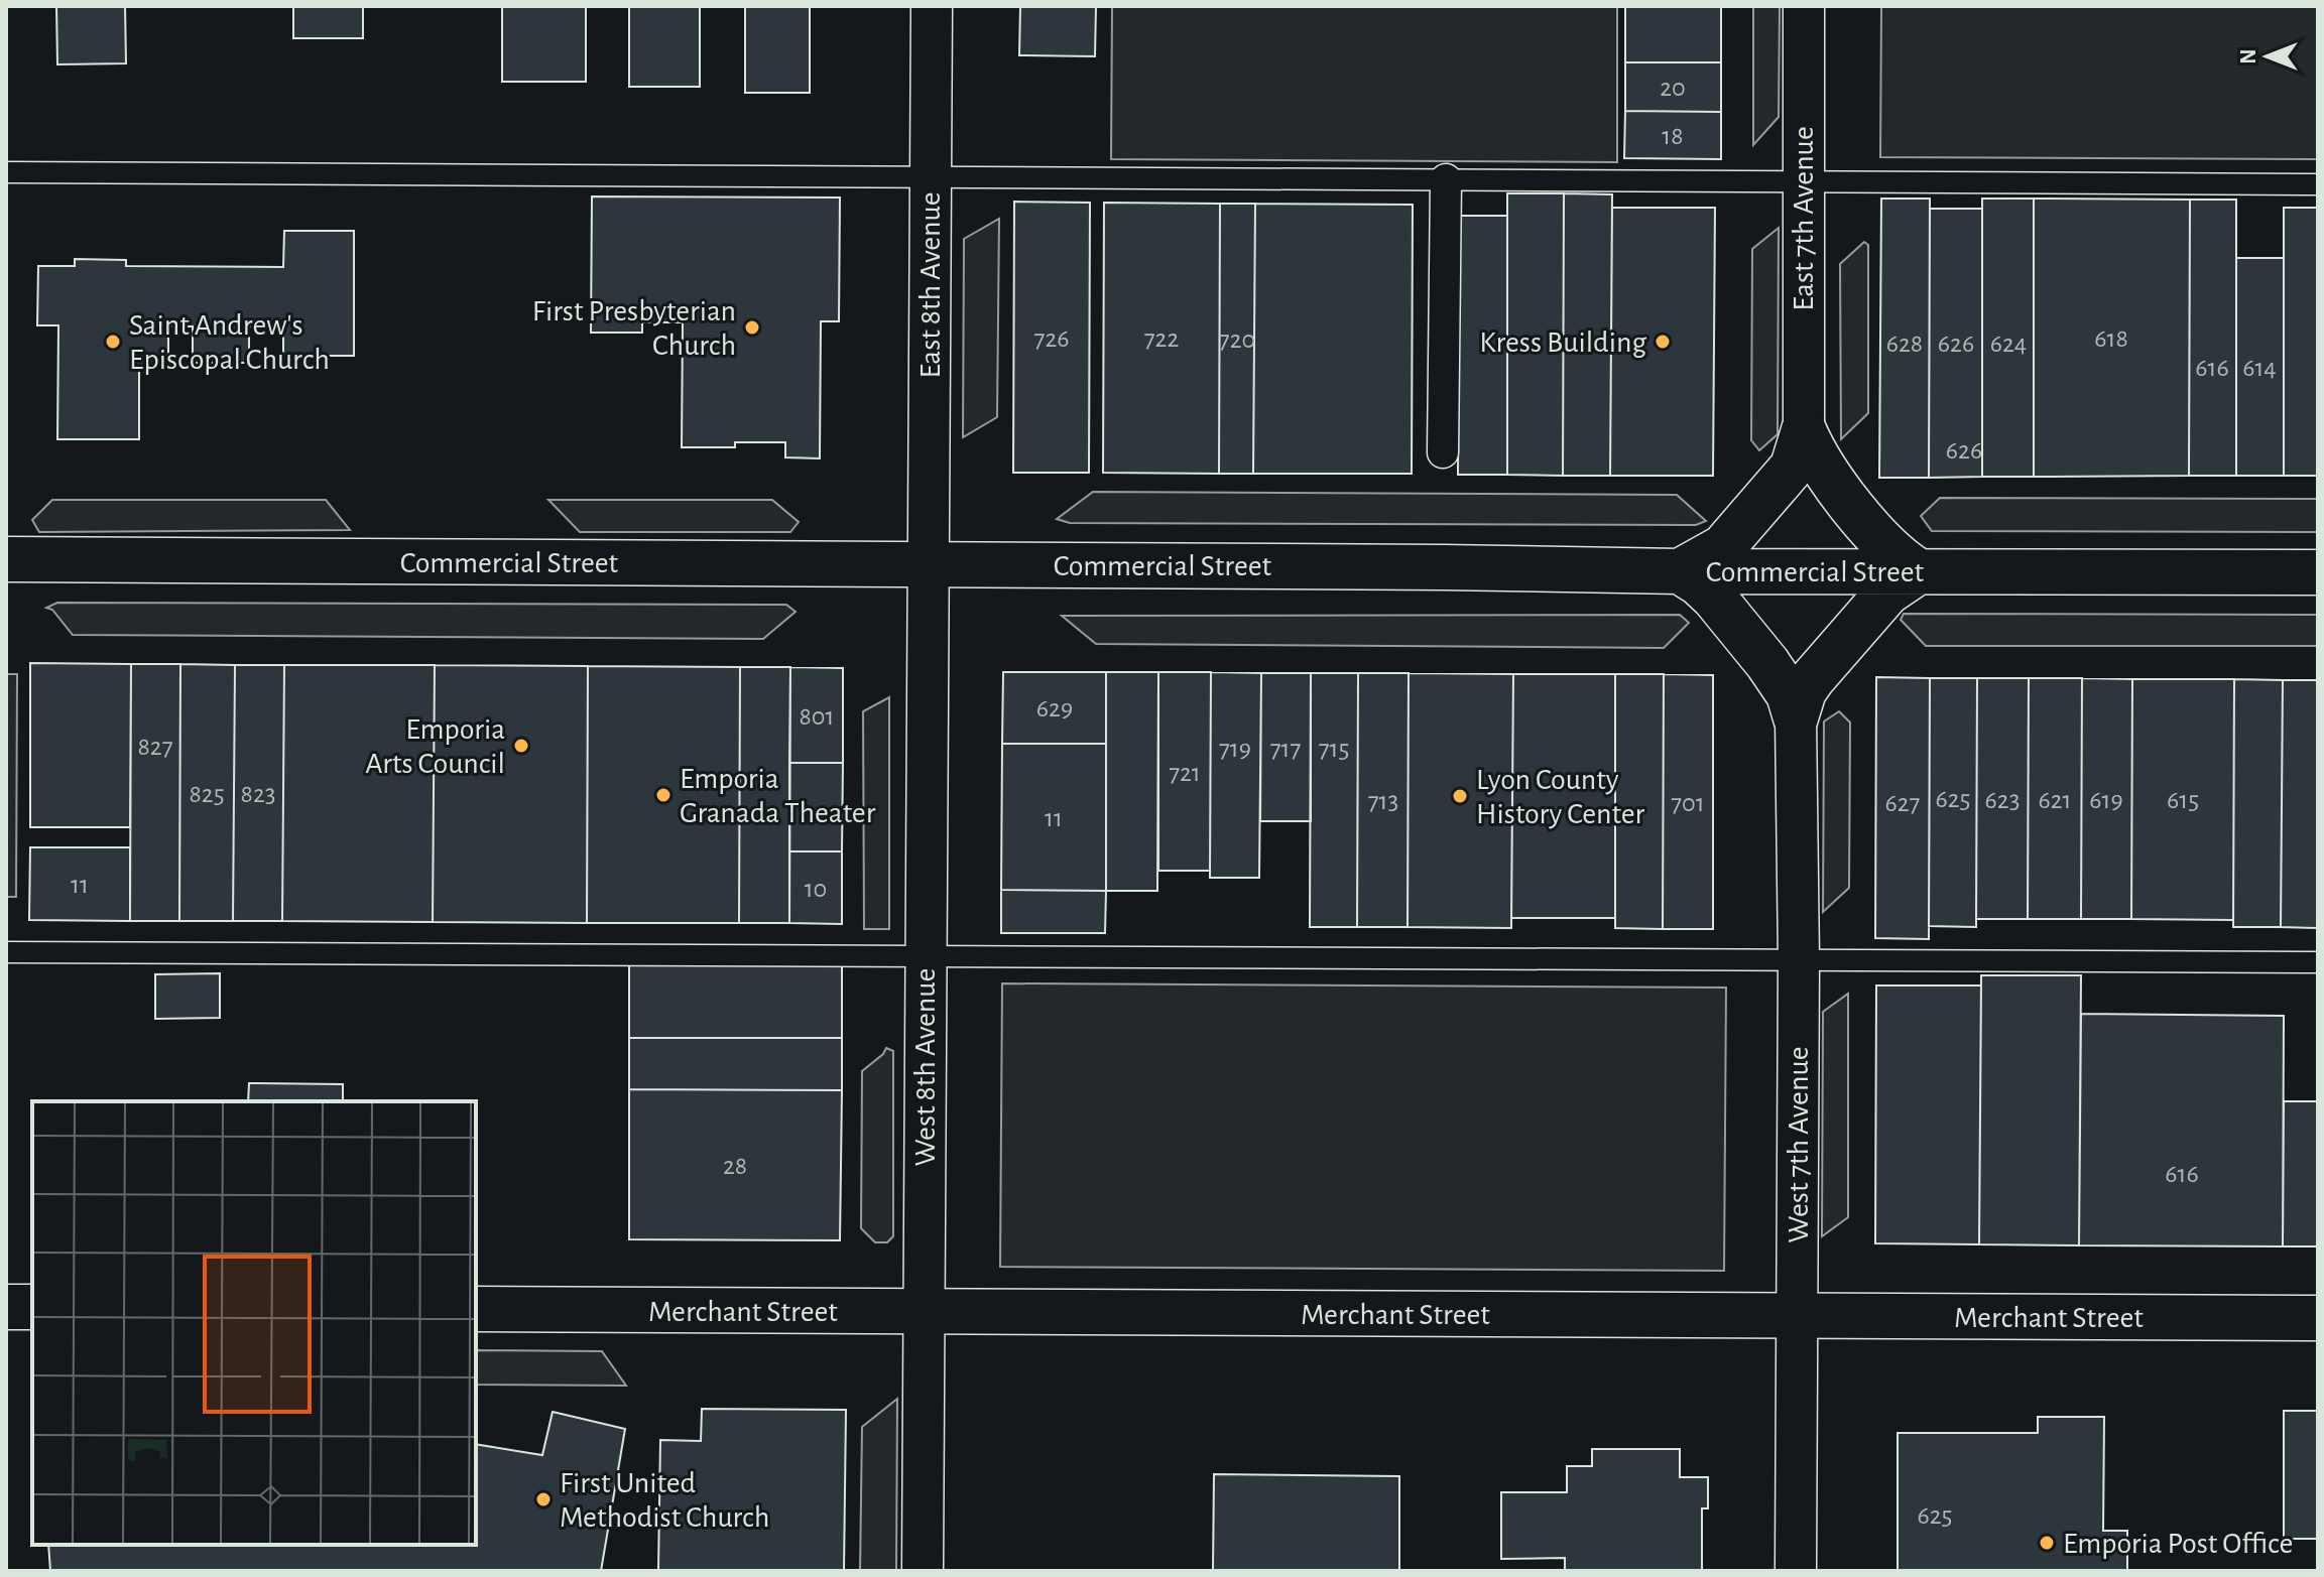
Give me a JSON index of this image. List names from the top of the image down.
{
  "streets": {
    "main road": ["Commercial Street", "Merchant Street"],
    "street": [
      "East 7th Avenue",
      "East 8th Avenue",
      "West 8th Avenue",
      "West 7th Avenue"
    ]
  },
  "crossings": [
    ["East 8th Avenue", "Commercial Street"],
    ["East 8th Avenue", "West 8th Avenue"],
    ["Commercial Street", "West 8th Avenue"],
    ["West 8th Avenue", "Merchant Street"],
    ["West 7th Avenue", "Merchant Street"]
  ],
  "places": [
    "First Presbyterian Church",
    "Saint Andrew's Episcopal Church",
    "Kress Building",
    "Emporia Arts Council",
    "Emporia Granada Theater",
    "Lyon County History Center",
    "First United Methodist Church",
    "Emporia Post Office"
  ],
  "house_numbers": [
    "20",
    "18",
    "726",
    "722",
    "618",
    "720",
    "628",
    "626",
    "624",
    "616",
    "614",
    "626",
    "629",
    "801",
    "827",
    "719",
    "717",
    "715",
    "721",
    "825",
    "823",
    "625",
    "623",
    "621",
    "619",
    "615",
    "713",
    "701",
    "627",
    "11",
    "11",
    "10",
    "28",
    "616",
    "625"
  ],
  "north": "left"
}
